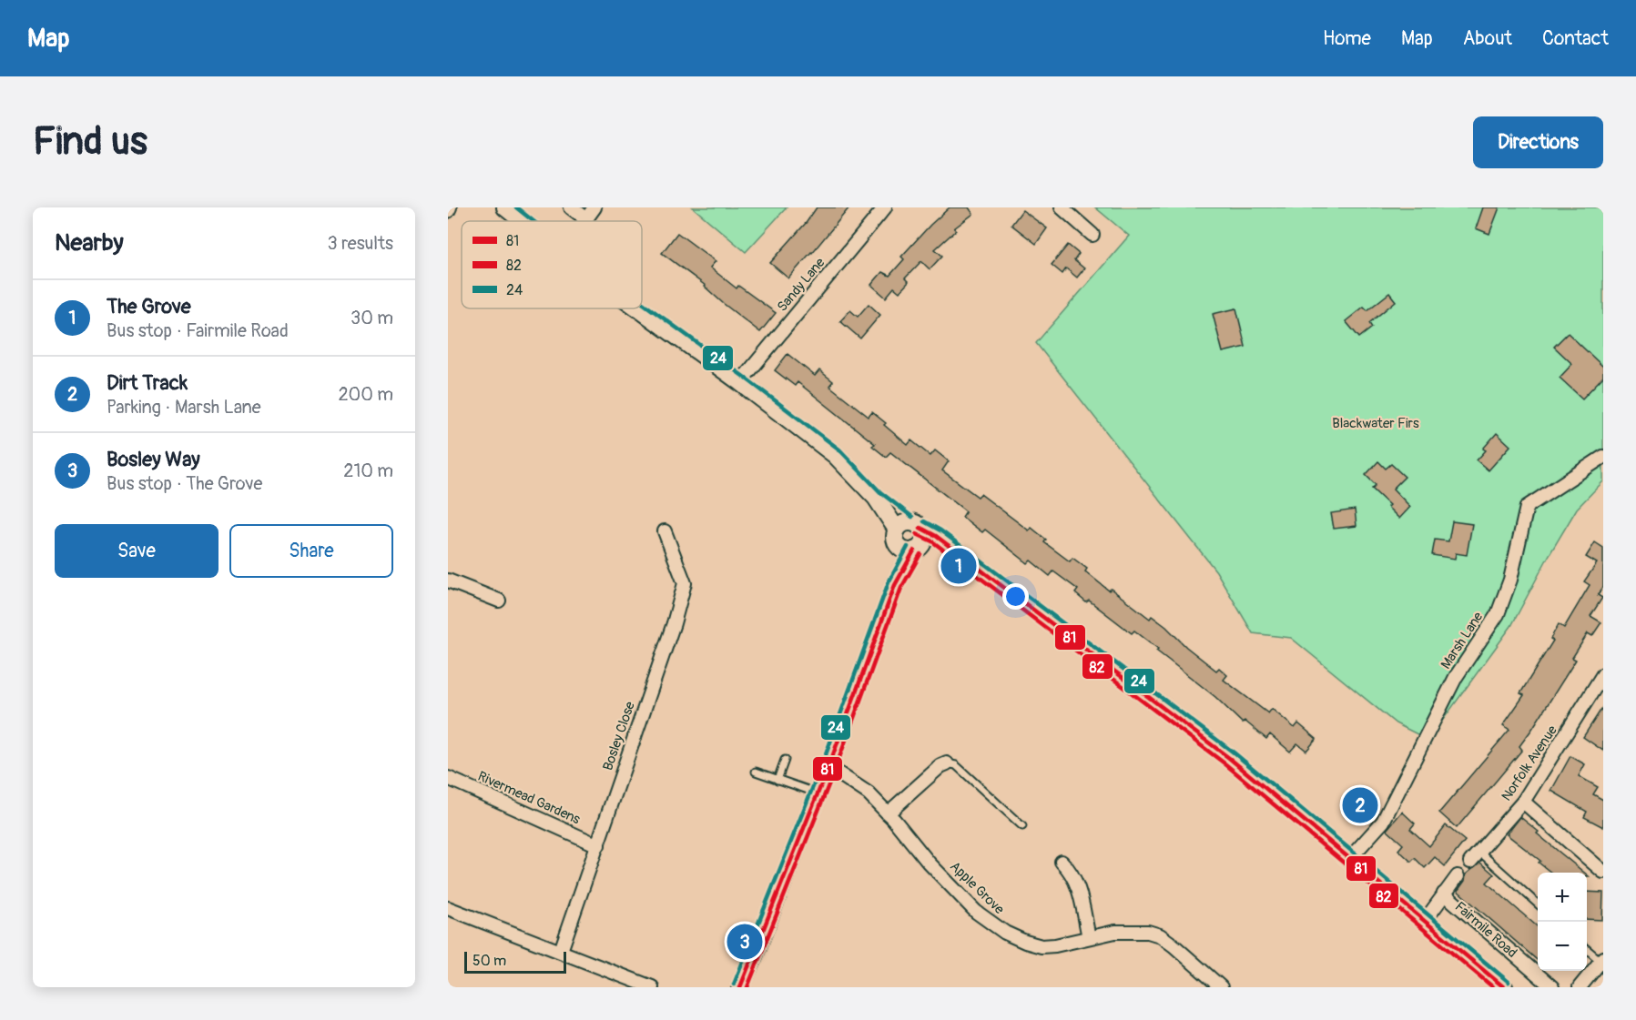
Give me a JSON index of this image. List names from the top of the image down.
{
  "streets": {
    "street": [
      "Sandy Lane",
      "Marsh Lane",
      "Bosley Close",
      "Norfolk Avenue",
      "Rivermead Gardens",
      "Apple Grove",
      "Fairmile Road"
    ]
  },
  "crossings": [
    ["Bosley Close", "Rivermead Gardens"]
  ],
  "parks": ["Blackwater Firs"],
  "lines": ["transit line 24", "transit line 81", "transit line 82"],
  "legend": ["81", "82", "24"],
  "scale_bar": "50 m",
  "page": {
    "header": "Map",
    "nav": [
      "Home",
      "Map",
      "About",
      "Contact"
    ],
    "buttons": [
      "Directions",
      ["Save", "Share"]
    ],
    "title": "Find us",
    "heading": ["Nearby", "3 results"],
    "list": [
      {
        "mark": "1",
        "name": "The Grove",
        "note": "Bus stop · Fairmile Road",
        "value": "30 m"
      },
      {
        "mark": "2",
        "name": "Dirt Track",
        "note": "Parking · Marsh Lane",
        "value": "200 m"
      },
      {
        "mark": "3",
        "name": "Bosley Way",
        "note": "Bus stop · The Grove",
        "value": "210 m"
      }
    ],
    "pins": ["1", "2", "3"],
    "map_buttons": ["+", "−"],
    "scale": "50 m"
  }
}
